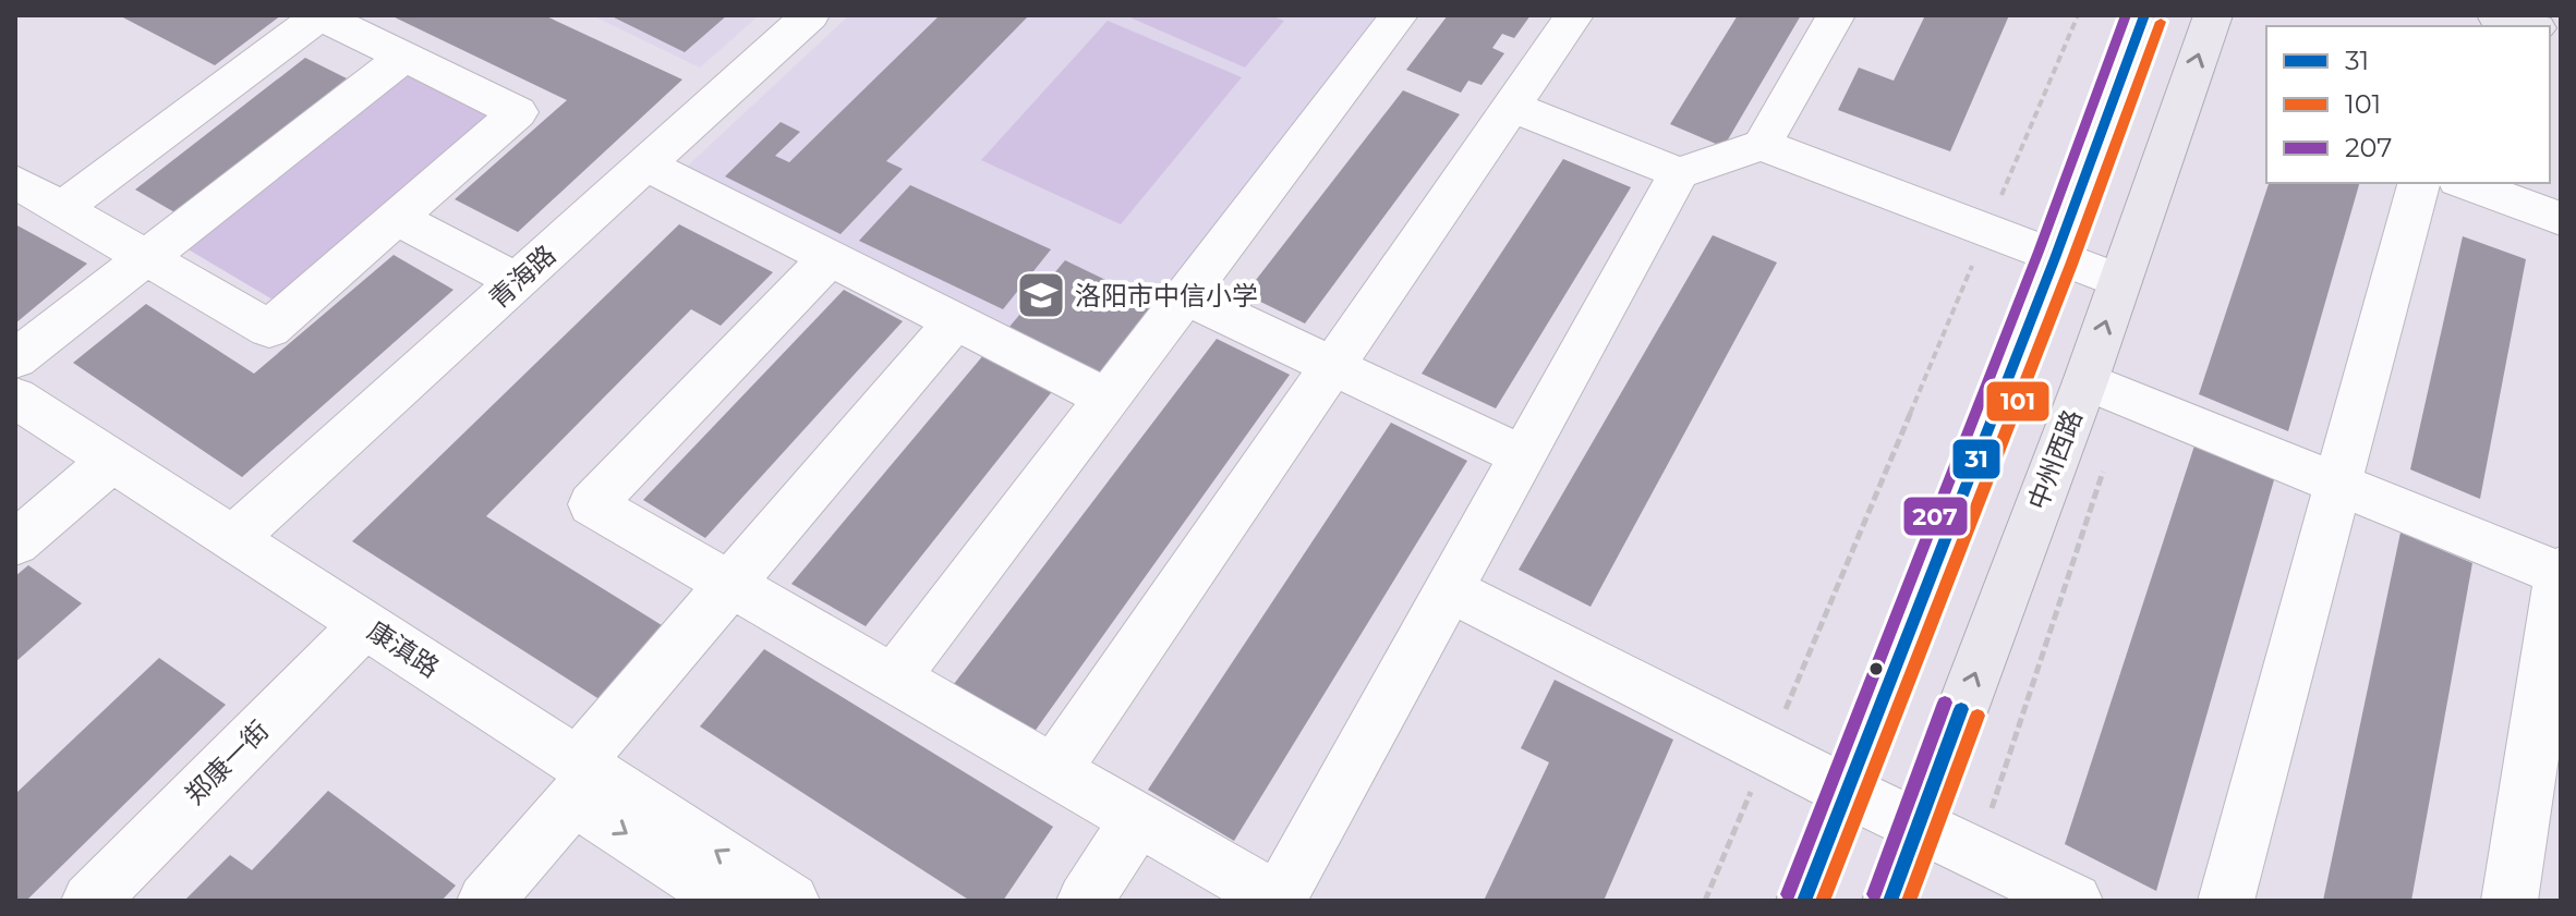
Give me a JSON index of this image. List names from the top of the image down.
{
  "streets": {
    "main road": ["中州西路"],
    "street": ["青海路", "康滇路", "郑康一街"]
  },
  "crossings": [
    ["青海路", "康滇路"],
    ["康滇路", "郑康一街"]
  ],
  "places": {
    "school or university": ["洛阳市中信小学"]
  },
  "lines": ["transit line 31", "transit line 207", "transit line 101"],
  "legend": ["31", "101", "207"]
}
